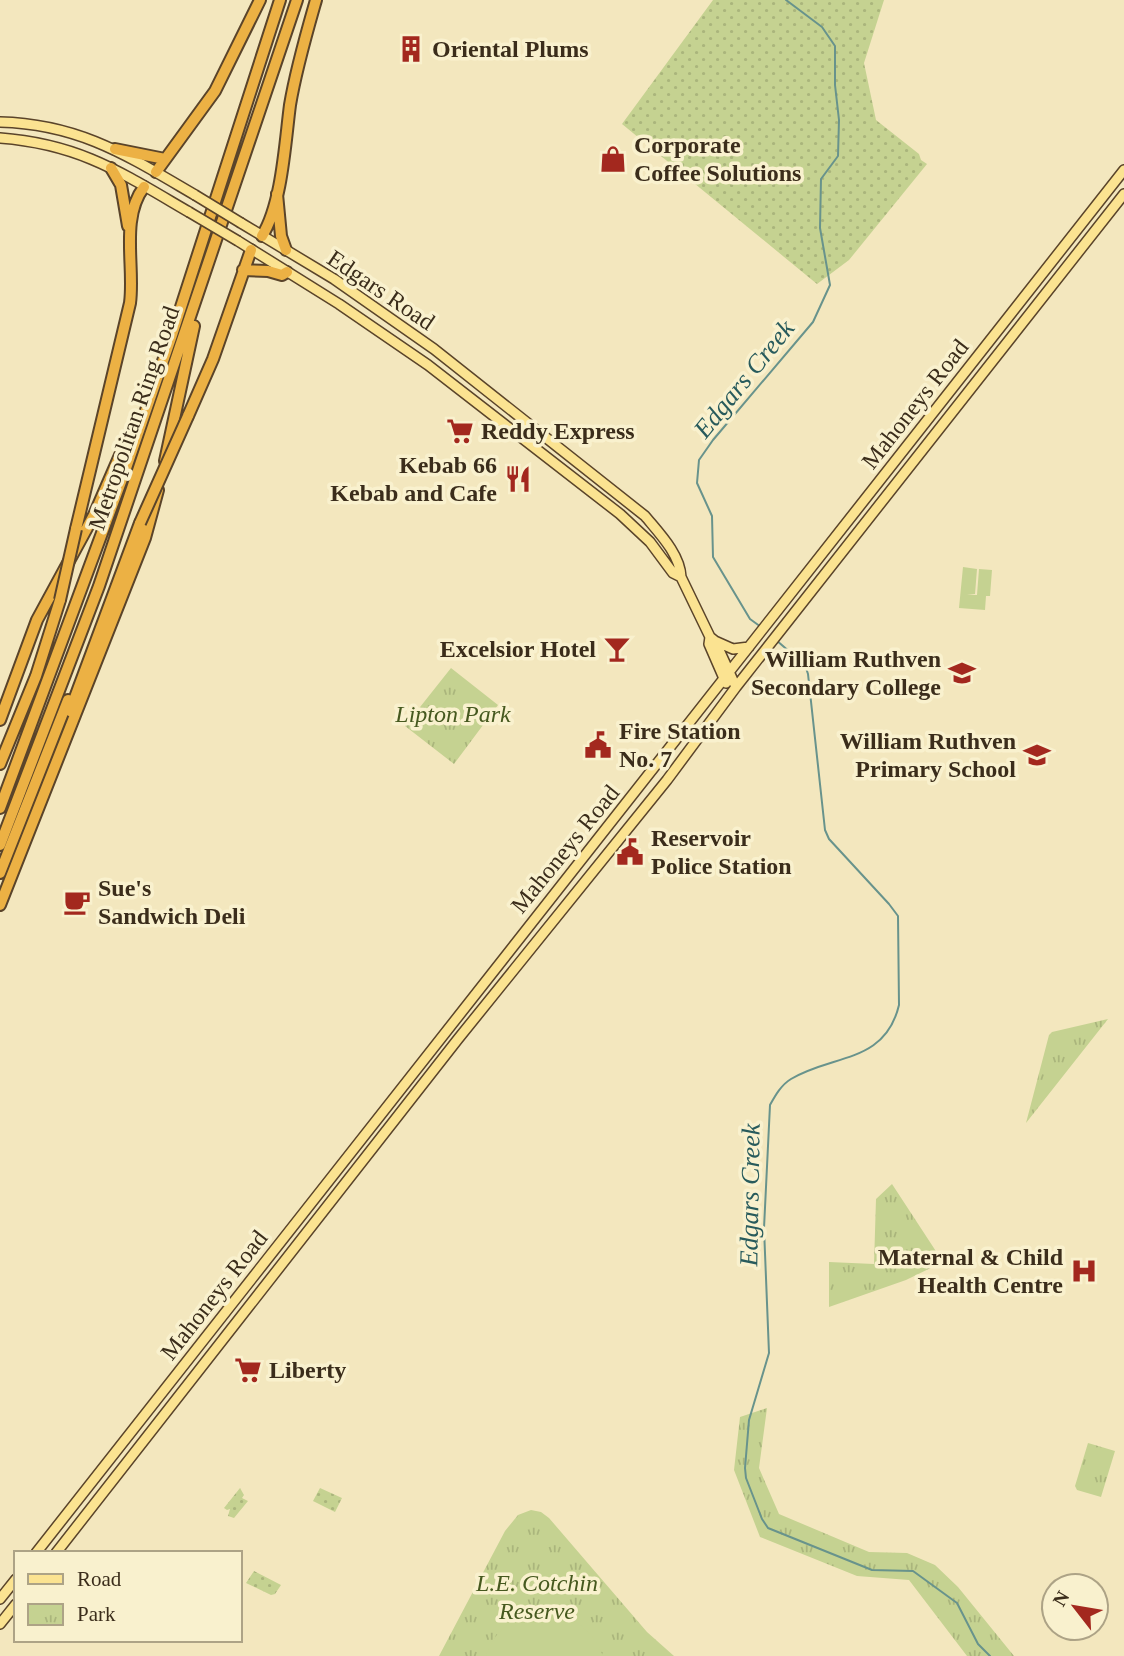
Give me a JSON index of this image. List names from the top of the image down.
{
  "streets": {
    "highway": ["Metropolitan Ring Road"],
    "main road": ["Edgars Road", "Mahoneys Road"]
  },
  "crossings": [
    ["Edgars Road", "Mahoneys Road"]
  ],
  "water": ["Edgars Creek"],
  "parks": ["Lipton Park", "L.E. Cotchin Reserve"],
  "places": {
    "building": ["Oriental Plums"],
    "shop": ["Corporate Coffee Solutions"],
    "supermarket": ["Reddy Express", "Liberty"],
    "restaurant": ["Kebab 66 Kebab and Cafe"],
    "bar": ["Excelsior Hotel"],
    "school or university": ["William Ruthven Secondary College", "William Ruthven Primary School"],
    "public building": ["Fire Station No. 7", "Reservoir Police Station"],
    "cafe": ["Sue's Sandwich Deli"],
    "hospital": ["Maternal & Child Health Centre"]
  },
  "legend": ["Road", "Park"],
  "north": "top left"
}
